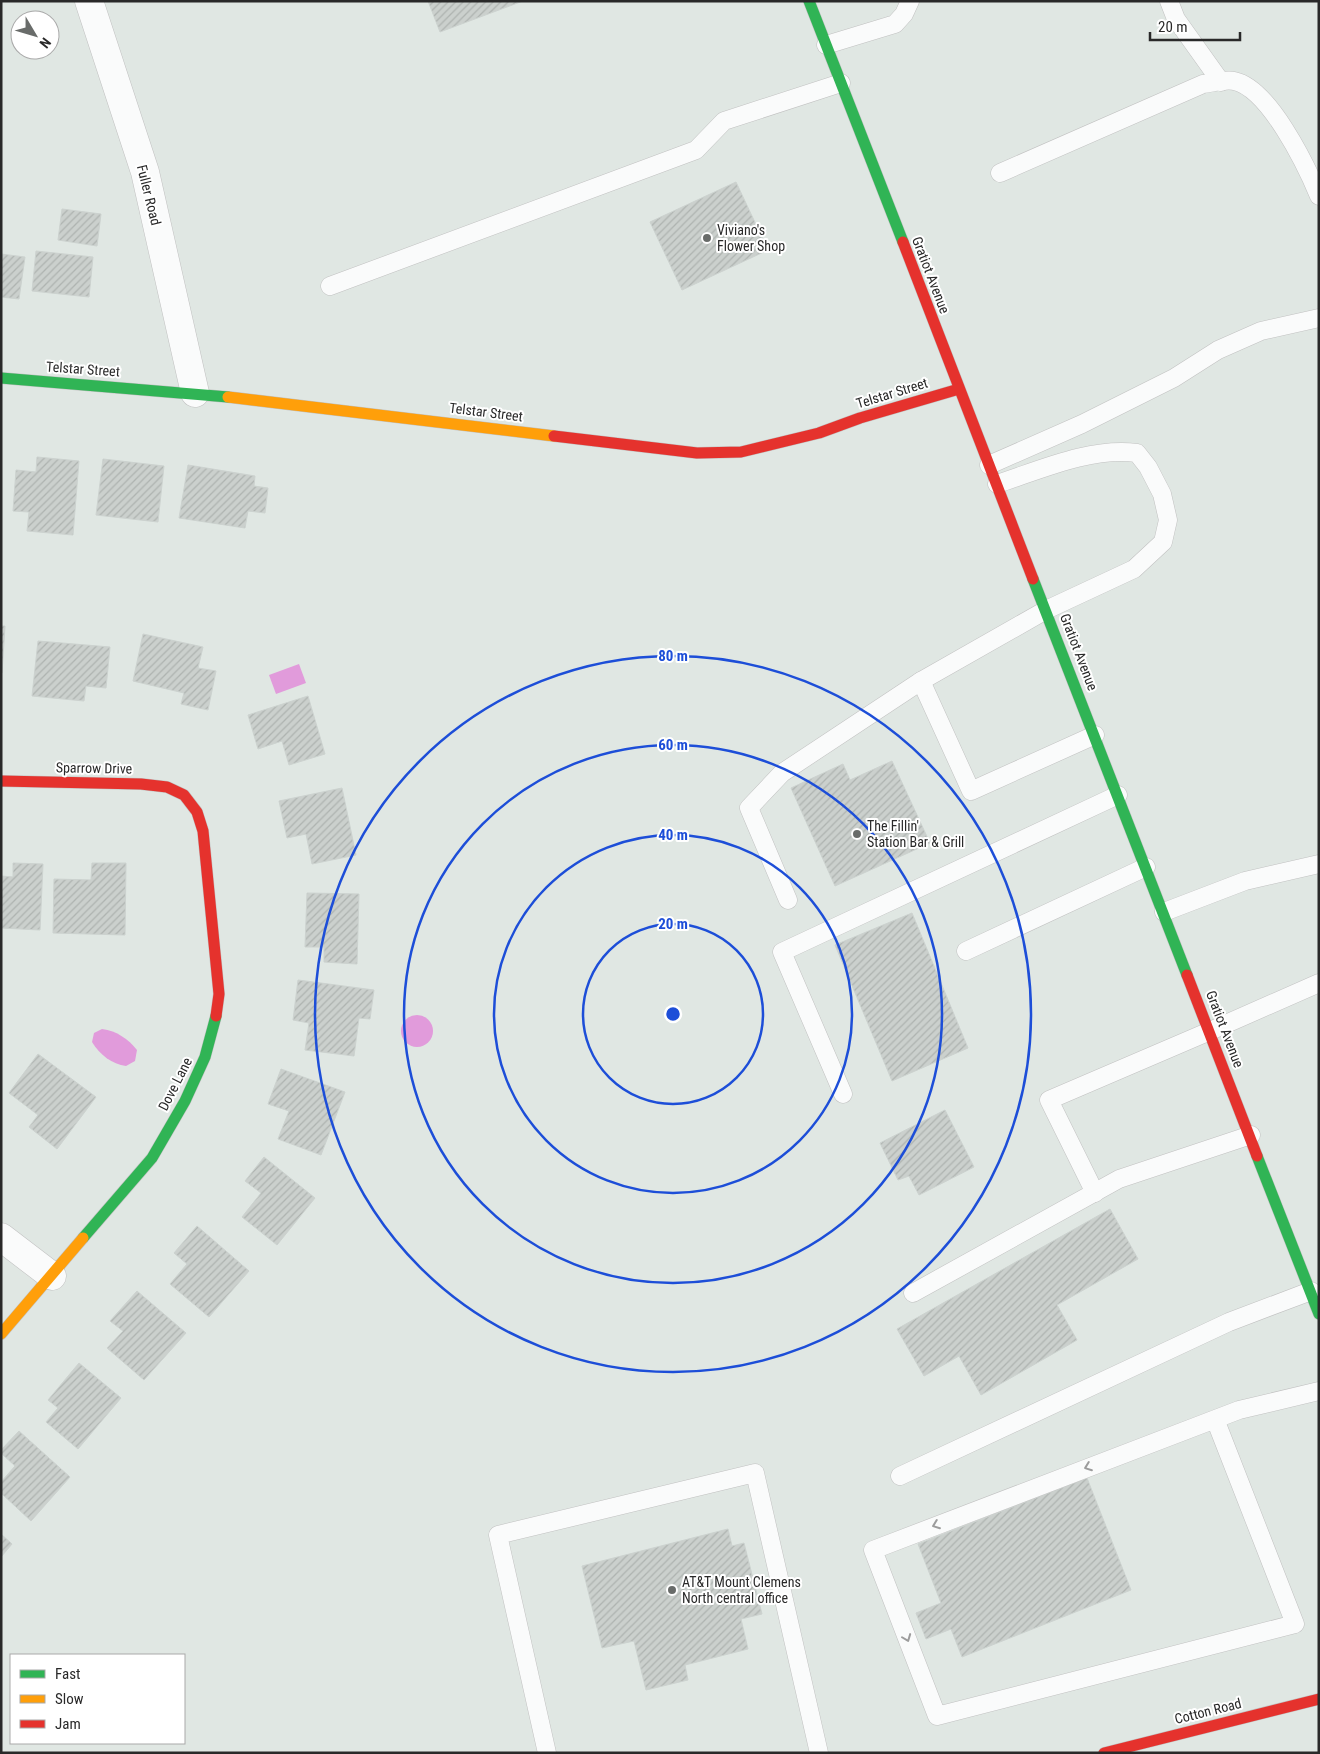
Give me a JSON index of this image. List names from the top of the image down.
{
  "streets": {
    "street": [
      "Fuller Road",
      "Gratiot Avenue",
      "Telstar Street",
      "Sparrow Drive",
      "Dove Lane",
      "Cotton Road"
    ]
  },
  "crossings": [
    ["Fuller Road", "Telstar Street"],
    ["Gratiot Avenue", "Telstar Street"],
    ["Sparrow Drive", "Dove Lane"]
  ],
  "places": ["Viviano's Flower Shop", "The Fillin' Station Bar & Grill", "AT&T Mount Clemens North central office"],
  "legend": ["Fast", "Slow", "Jam"],
  "scale_bar": "20 m",
  "north": "bottom right",
  "rings": [
    "80 m",
    "60 m",
    "40 m",
    "20 m"
  ]
}
